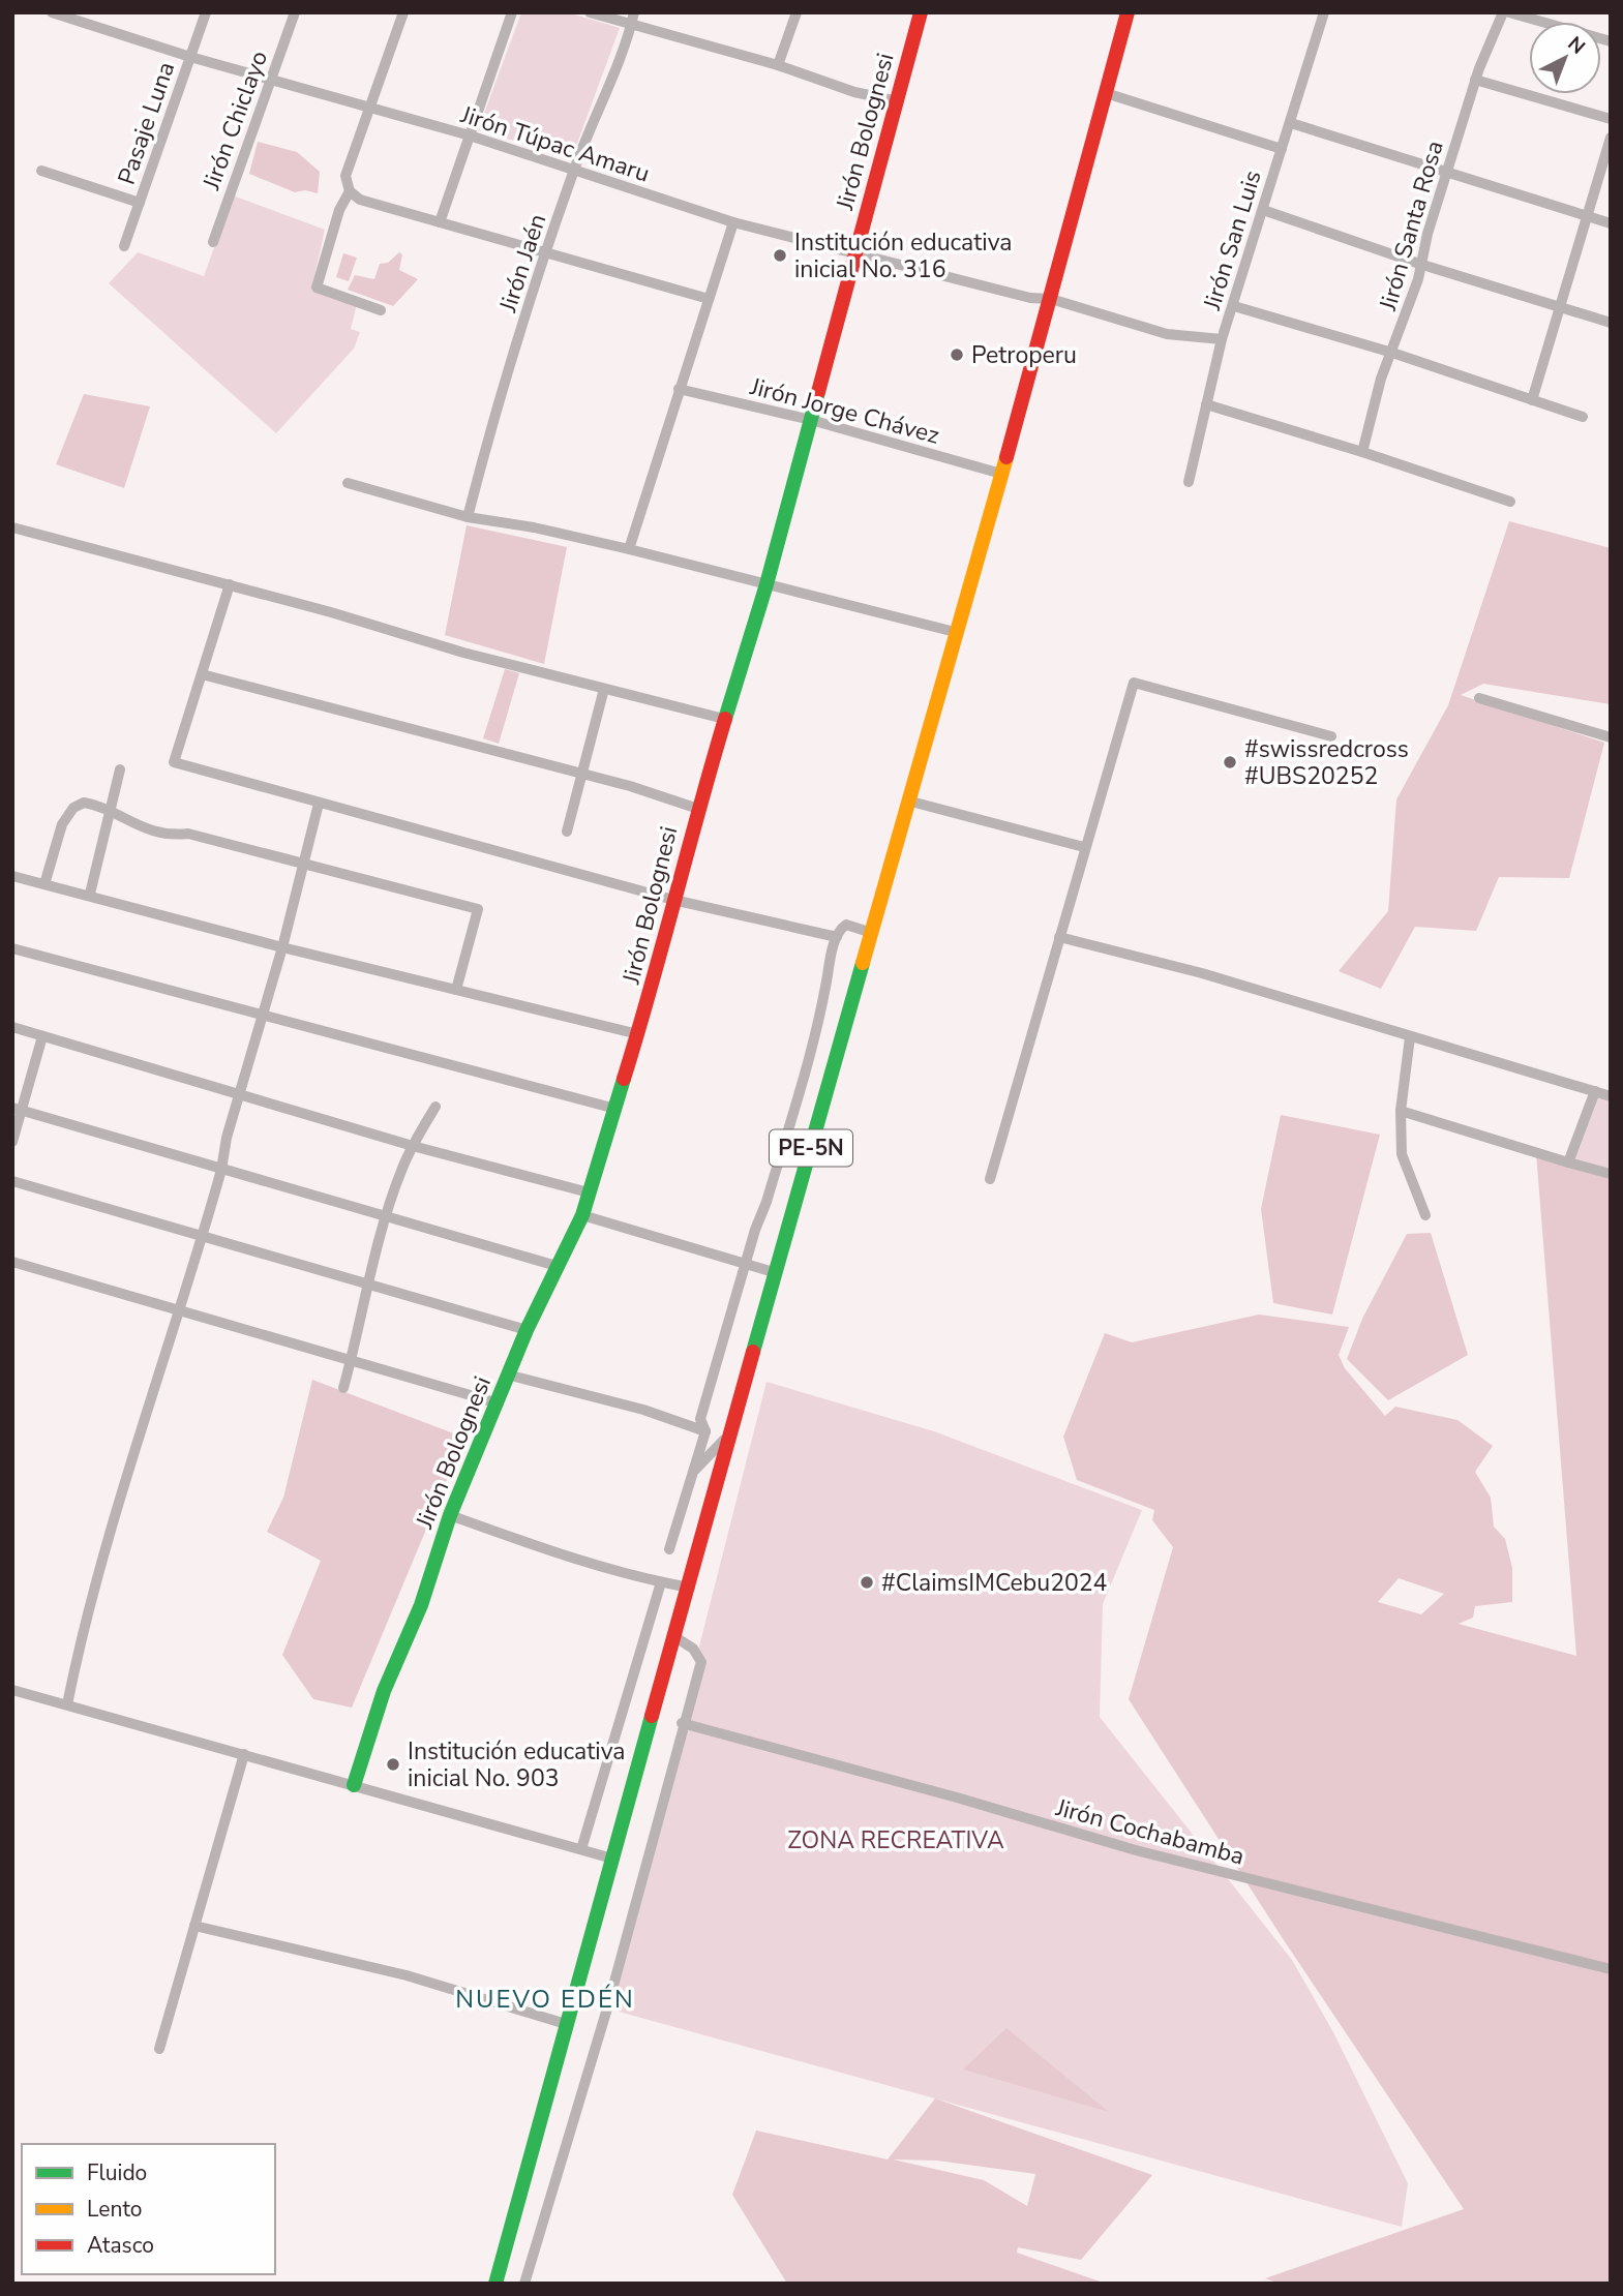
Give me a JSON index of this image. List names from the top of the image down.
{
  "streets": {
    "main road": ["Jirón Bolognesi", "PE-5N"],
    "street": [
      "Jirón Chiclayo",
      "Pasaje Luna",
      "Jirón Túpac Amaru",
      "Jirón Santa Rosa",
      "Jirón San Luis",
      "Jirón Jaén",
      "Jirón Jorge Chávez",
      "Jirón Cochabamba"
    ]
  },
  "crossings": [
    ["Jirón Chiclayo", "Jirón Túpac Amaru"],
    ["Pasaje Luna", "Jirón Túpac Amaru"],
    ["Jirón Bolognesi", "Jirón Túpac Amaru"],
    ["Jirón Bolognesi", "Jirón Jorge Chávez"],
    ["Jirón Túpac Amaru", "Jirón San Luis"],
    ["Jirón Túpac Amaru", "Jirón Jaén"],
    ["Jirón Túpac Amaru", "PE-5N"],
    ["Jirón Jorge Chávez", "PE-5N"]
  ],
  "districts": ["NUEVO EDÉN"],
  "parks": ["ZONA RECREATIVA"],
  "places": [
    "Institución educativa inicial No. 316",
    "Petroperu",
    "#swissredcross #UBS20252",
    "#ClaimsIMCebu2024",
    "Institución educativa inicial No. 903"
  ],
  "legend": ["Fluido", "Lento", "Atasco"],
  "north": "top right"
}
